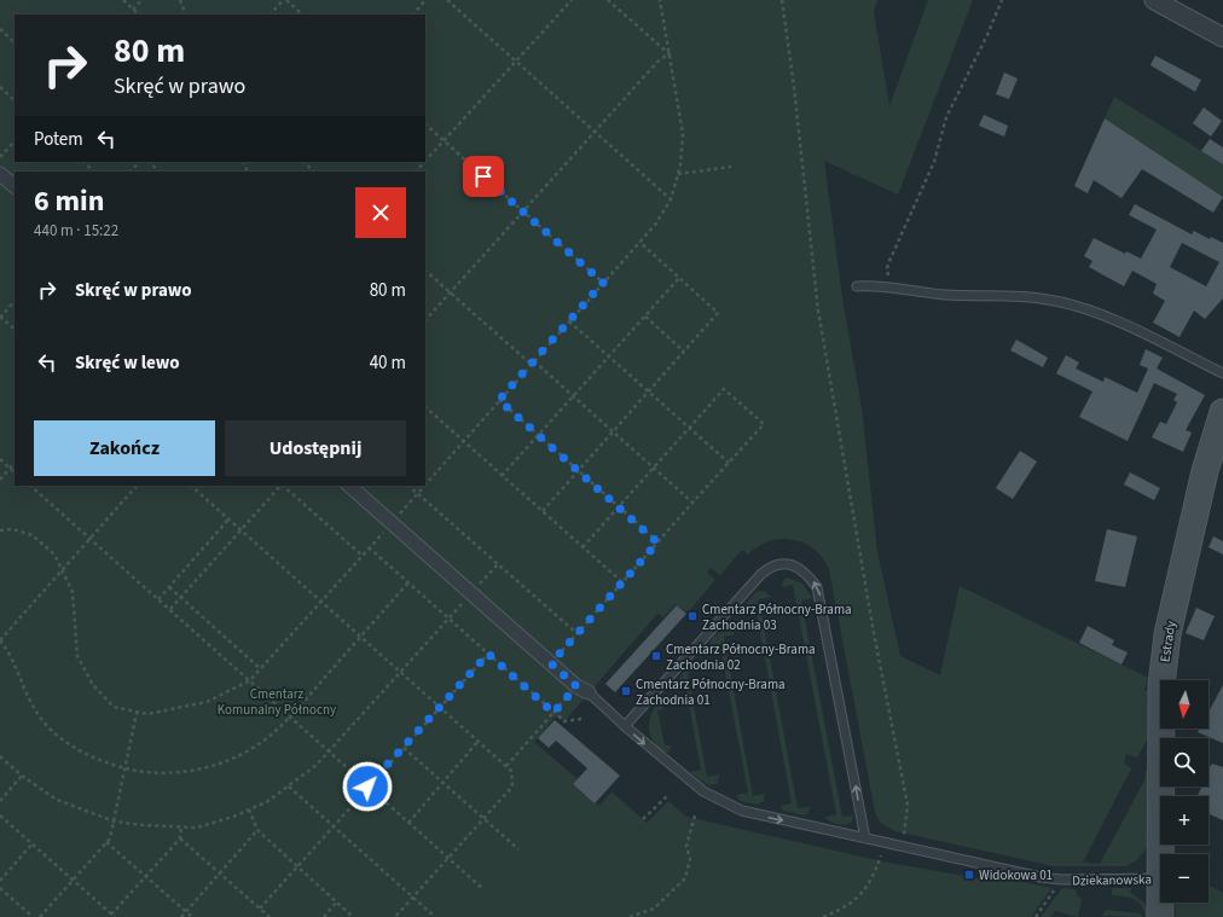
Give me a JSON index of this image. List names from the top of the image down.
{
  "streets": {
    "main road": ["Estrady"],
    "lane": ["Dziekanowska"]
  },
  "one_way": ["Dziekanowska"],
  "parks": ["Cmentarz Komunalny Północny"],
  "places": {
    "transit": [
      "Cmentarz Północny-Brama Zachodnia 03",
      "Cmentarz Północny-Brama Zachodnia 02",
      "Cmentarz Północny-Brama Zachodnia 01",
      "Widokowa 01"
    ]
  },
  "north": "bottom",
  "page": {
    "turn": ["80 m", "Skręć w prawo"],
    "then": "Potem",
    "heading": ["6 min", "440 m · 15:22"],
    "list": [
      {
        "name": "Skręć w prawo",
        "value": "80 m"
      },
      {
        "name": "Skręć w lewo",
        "value": "40 m"
      }
    ],
    "buttons": ["Zakończ", "Udostępnij"],
    "map_buttons": ["+", "−"]
  }
}
